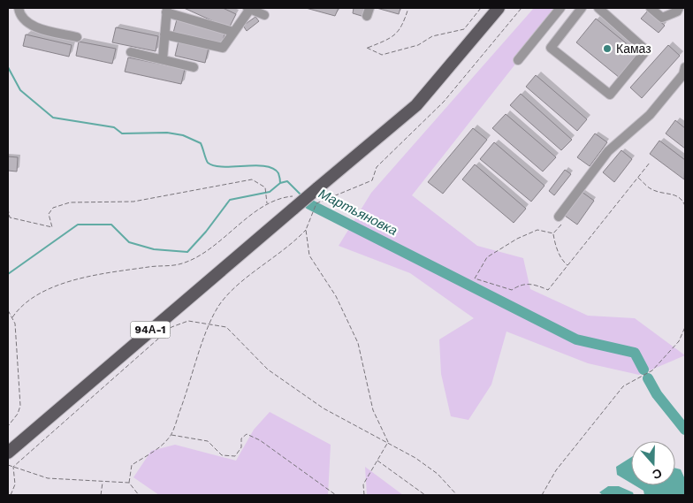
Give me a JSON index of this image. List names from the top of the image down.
{
  "streets": {
    "main road": ["94А-1"]
  },
  "water": ["Мартьяновка"],
  "places": ["Камаз"],
  "north": "bottom"
}
